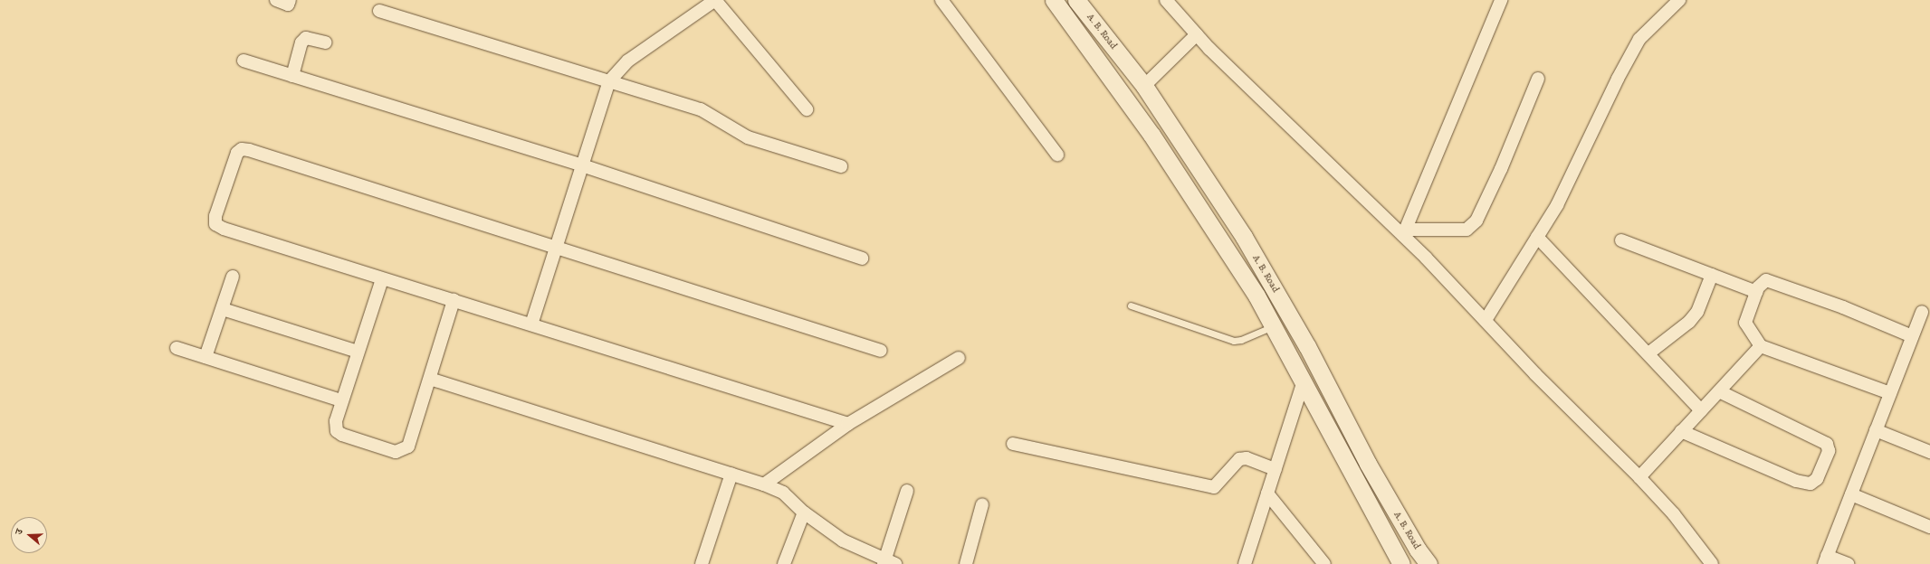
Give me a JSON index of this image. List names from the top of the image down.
{
  "streets": {
    "main road": ["A. B. Road"]
  },
  "north": "left"
}
